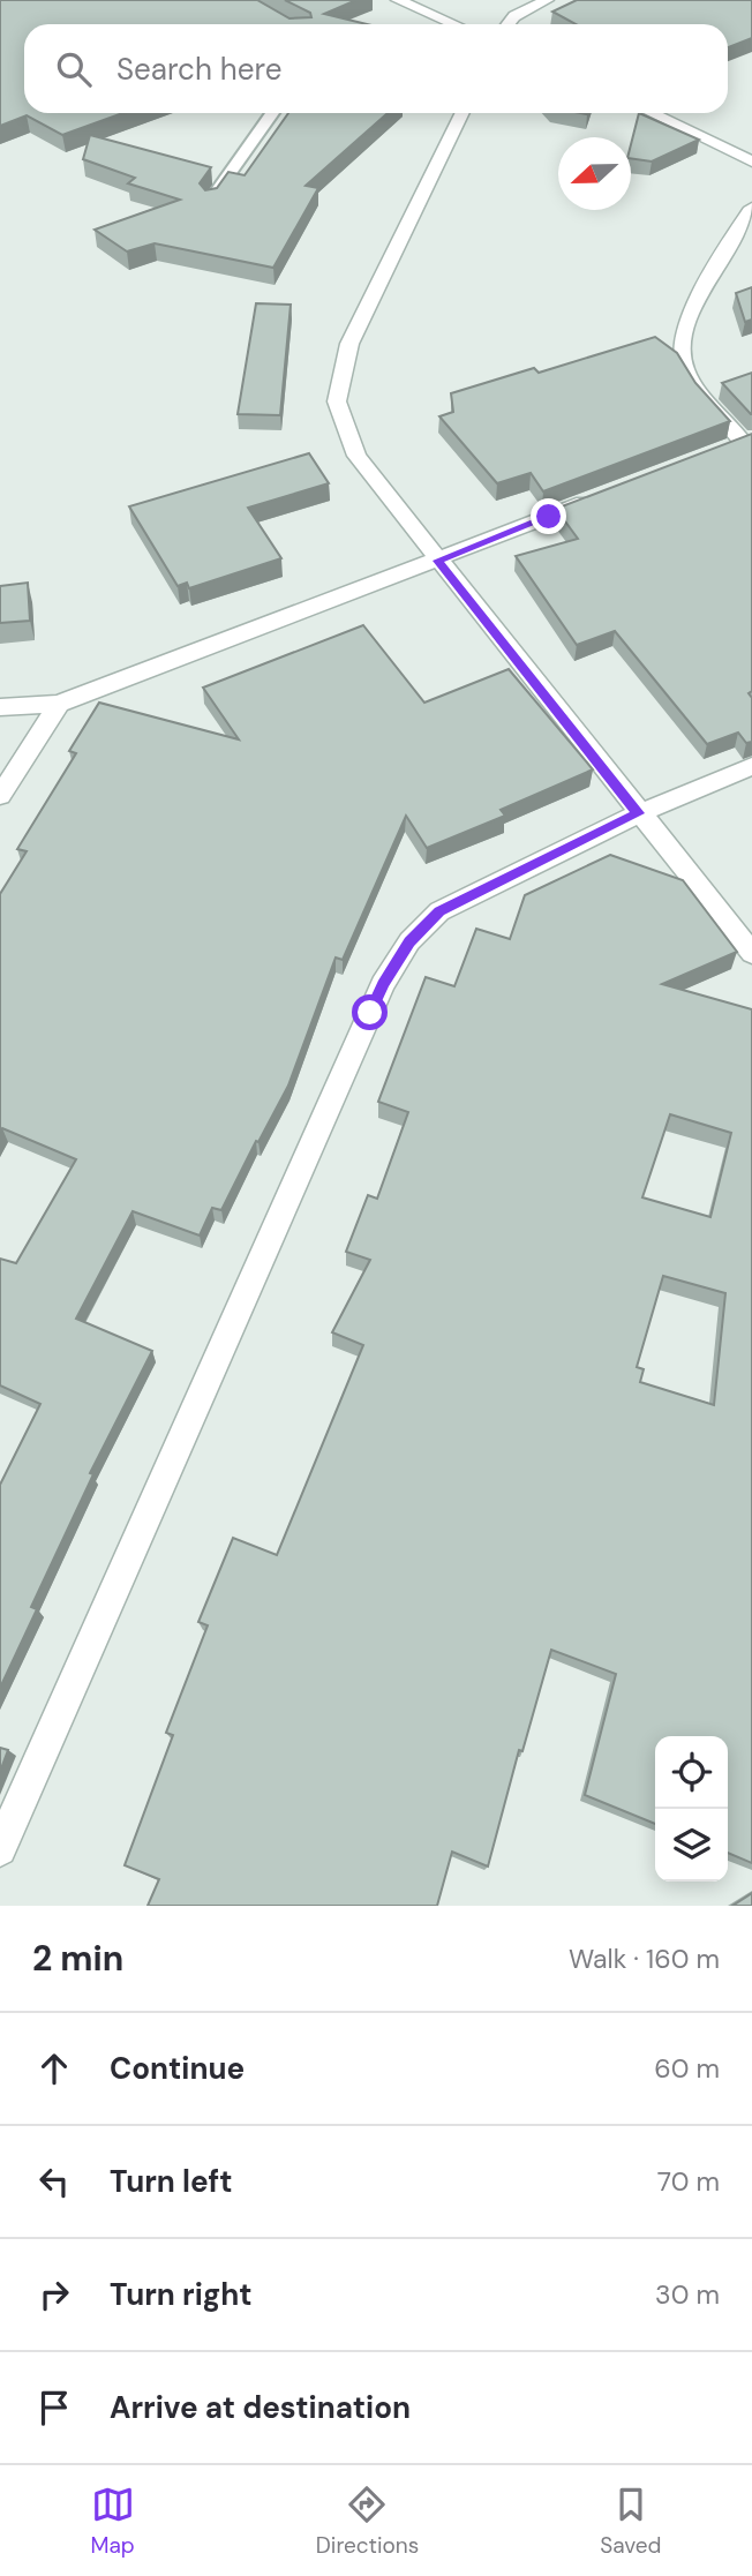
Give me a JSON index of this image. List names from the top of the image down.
{
  "north": "left",
  "page": {
    "search": "Search here",
    "heading": ["2 min", "Walk · 160 m"],
    "list": [
      ["Continue", "60 m"],
      ["Turn left", "70 m"],
      ["Turn right", "30 m"],
      "Arrive at destination"
    ],
    "nav": ["Map", "Directions", "Saved"]
  }
}
